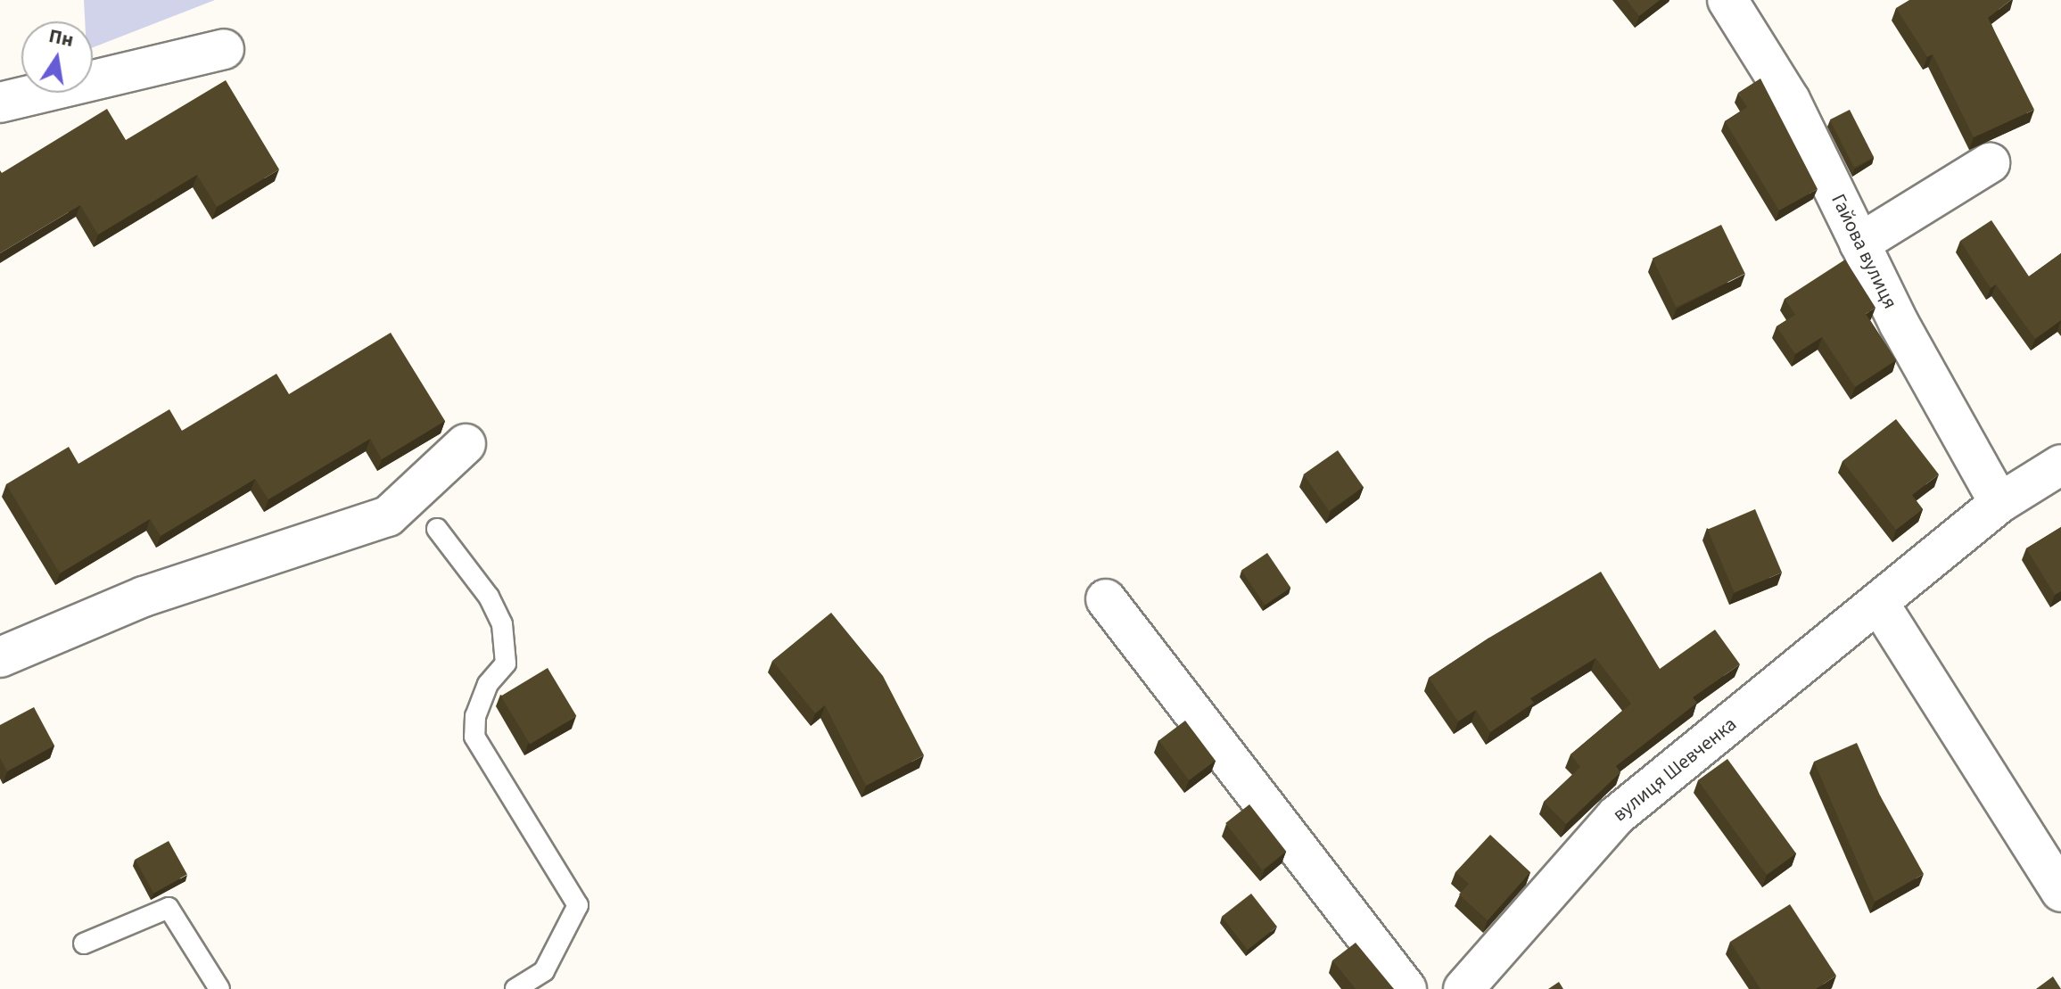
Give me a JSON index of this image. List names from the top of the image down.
{
  "streets": {
    "street": ["Гайова вулиця", "вулиця Шевченка"]
  },
  "crossings": [
    ["Гайова вулиця", "вулиця Шевченка"]
  ],
  "north": "top"
}
